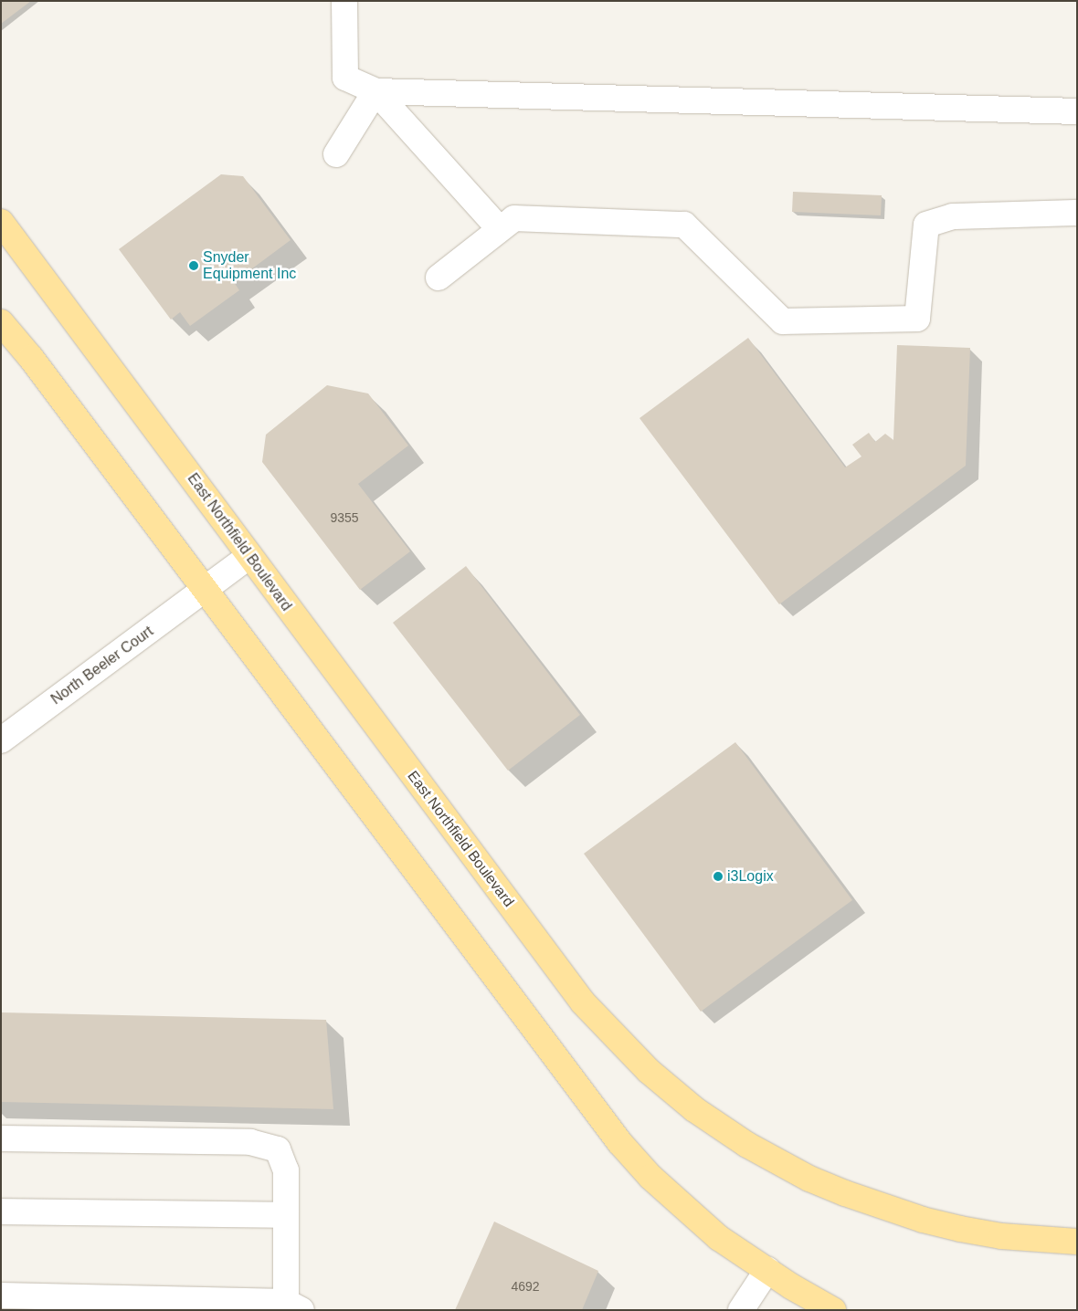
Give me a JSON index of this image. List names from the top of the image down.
{
  "streets": {
    "main road": ["East Northfield Boulevard"],
    "street": ["North Beeler Court"]
  },
  "crossings": [
    ["East Northfield Boulevard", "North Beeler Court"]
  ],
  "places": ["Snyder Equipment Inc", "i3Logix"],
  "house_numbers": ["9355", "4692"]
}
